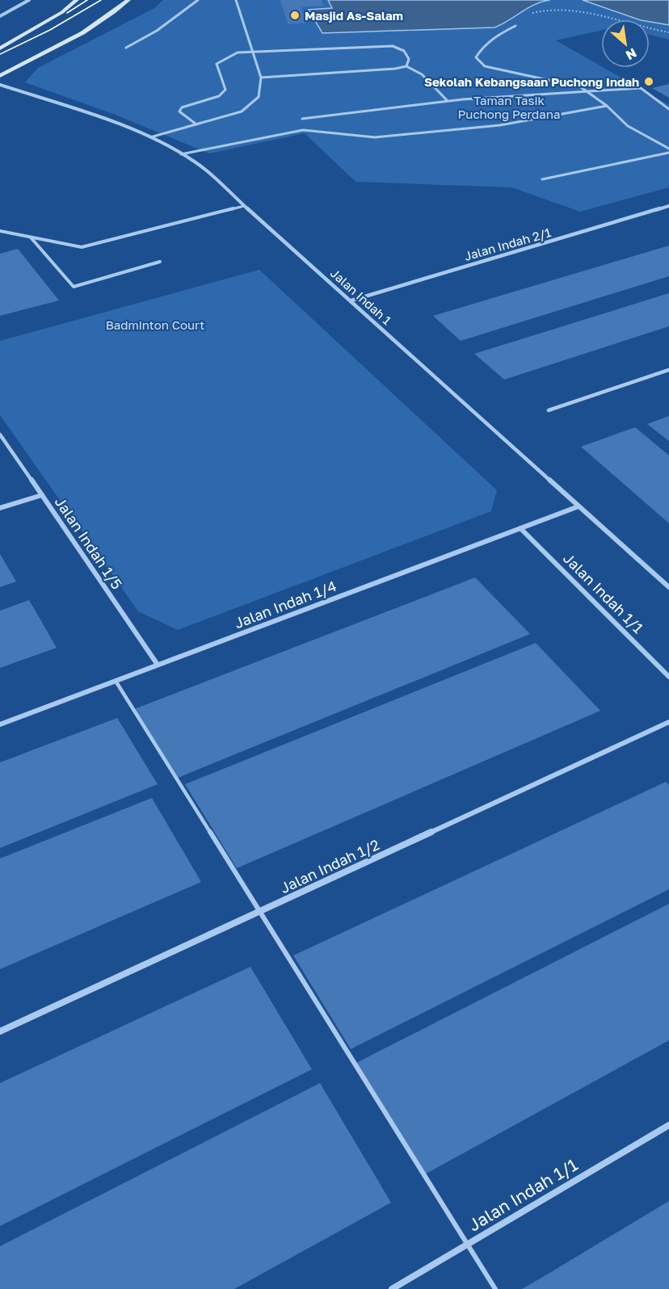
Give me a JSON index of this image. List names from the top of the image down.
{
  "streets": {
    "street": [
      "Jalan Indah 2/1",
      "Jalan Indah 1",
      "Jalan Indah 1/5",
      "Jalan Indah 1/1",
      "Jalan Indah 1/4",
      "Jalan Indah 1/2"
    ]
  },
  "crossings": [
    ["Jalan Indah 2/1", "Jalan Indah 1"],
    ["Jalan Indah 1", "Jalan Indah 1/4"],
    ["Jalan Indah 1/5", "Jalan Indah 1/4"],
    ["Jalan Indah 1/1", "Jalan Indah 1/4"]
  ],
  "parks": ["Taman Tasik Puchong Perdana", "Badminton Court"],
  "places": ["Masjid As-Salam", "Sekolah Kebangsaan Puchong Indah"],
  "north": "bottom right"
}
